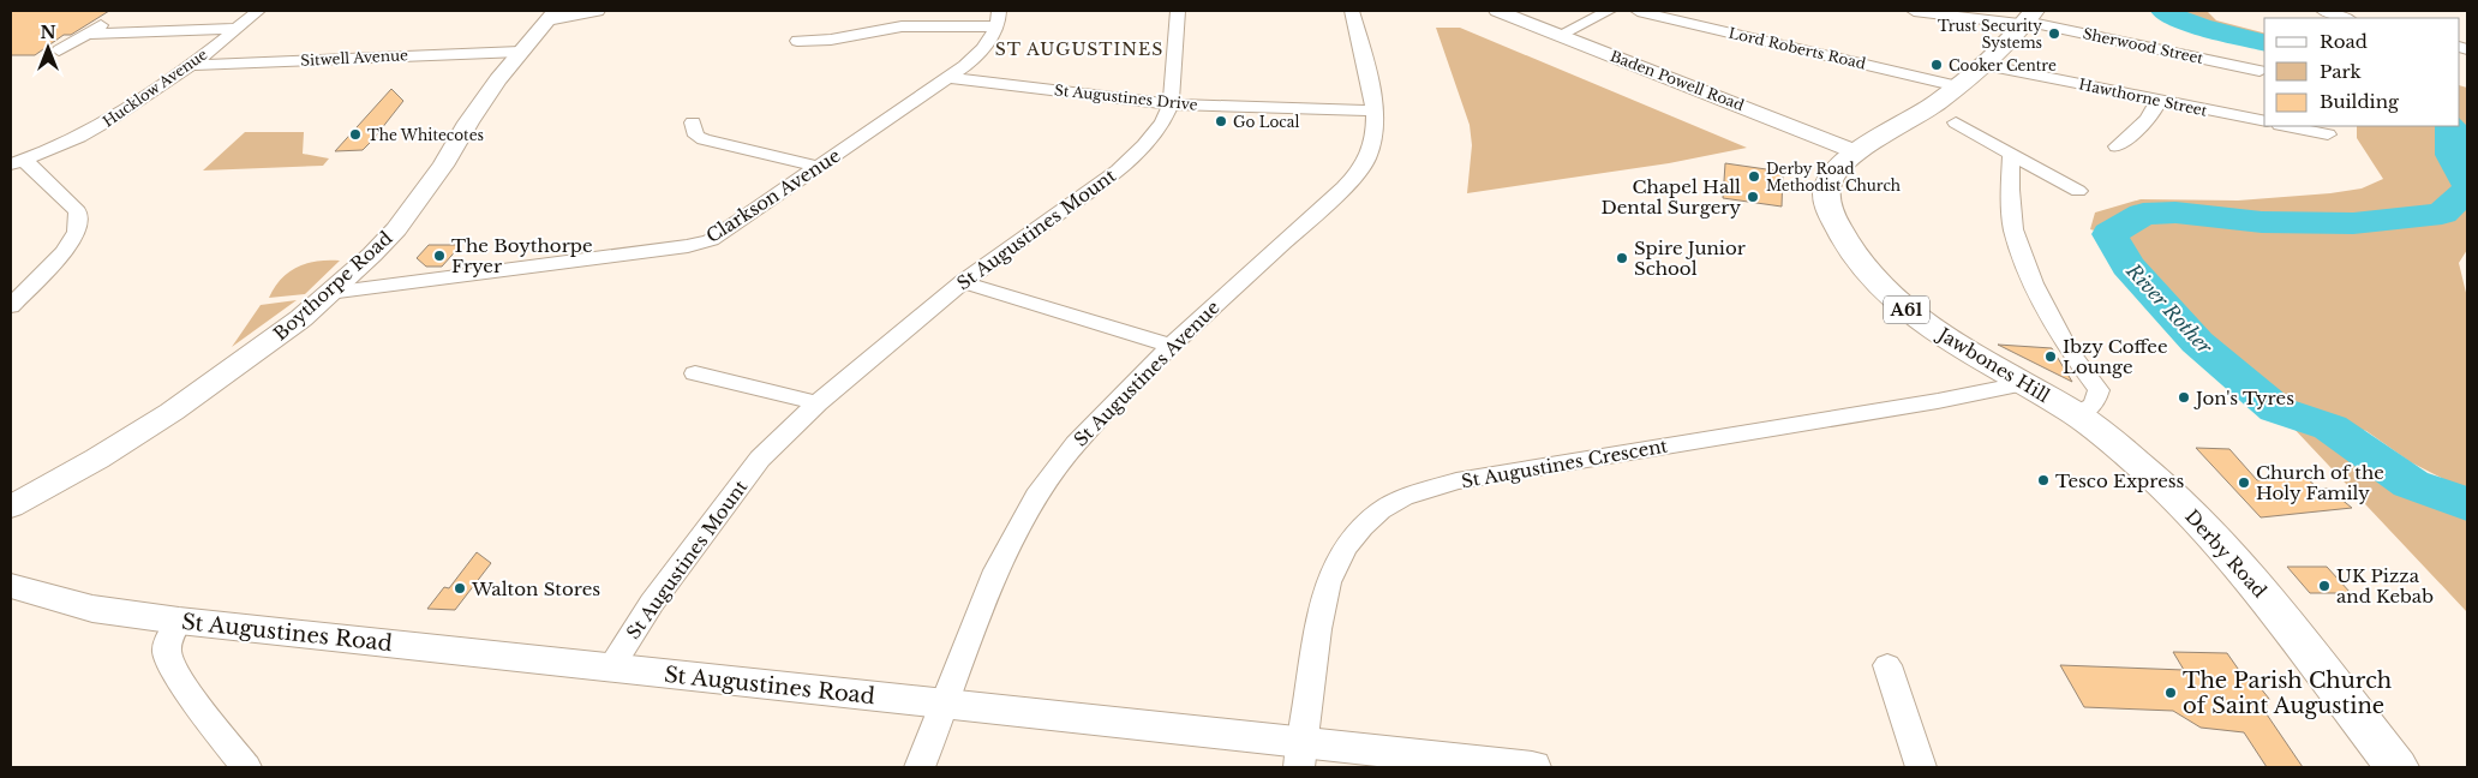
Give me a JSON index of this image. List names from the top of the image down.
{
  "streets": {
    "highway": ["A61", "Jawbones Hill", "Derby Road"],
    "street": [
      "Sherwood Street",
      "Lord Roberts Road",
      "Sitwell Avenue",
      "Baden Powell Road",
      "Hucklow Avenue",
      "St Augustines Drive",
      "Hawthorne Street",
      "Clarkson Avenue",
      "St Augustines Mount",
      "Boythorpe Road",
      "St Augustines Avenue",
      "St Augustines Crescent",
      "St Augustines Road"
    ]
  },
  "crossings": [
    ["Sherwood Street", "A61"],
    ["Lord Roberts Road", "A61"],
    ["Lord Roberts Road", "Jawbones Hill"],
    ["Sitwell Avenue", "Hucklow Avenue"],
    ["Sitwell Avenue", "Boythorpe Road"],
    ["Baden Powell Road", "Jawbones Hill"],
    ["St Augustines Drive", "Clarkson Avenue"],
    ["St Augustines Drive", "St Augustines Mount"],
    ["St Augustines Drive", "St Augustines Avenue"],
    ["Hawthorne Street", "A61"],
    ["Clarkson Avenue", "Boythorpe Road"],
    ["St Augustines Mount", "St Augustines Road"],
    ["A61", "Jawbones Hill"],
    ["Jawbones Hill", "St Augustines Crescent"],
    ["Jawbones Hill", "Derby Road"],
    ["St Augustines Avenue", "St Augustines Road"],
    ["St Augustines Crescent", "St Augustines Road"]
  ],
  "districts": ["ST AUGUSTINES"],
  "water": ["River Rother"],
  "places": [
    "Trust Security Systems",
    "Cooker Centre",
    "Go Local",
    "The Whitecotes",
    "Derby Road Methodist Church",
    "Chapel Hall Dental Surgery",
    "The Boythorpe Fryer",
    "Spire Junior School",
    "Ibzy Coffee Lounge",
    "Jon's Tyres",
    "Tesco Express",
    "Church of the Holy Family",
    "UK Pizza and Kebab",
    "Walton Stores",
    "The Parish Church of Saint Augustine"
  ],
  "legend": ["Road", "Park", "Building"],
  "north": "top"
}
